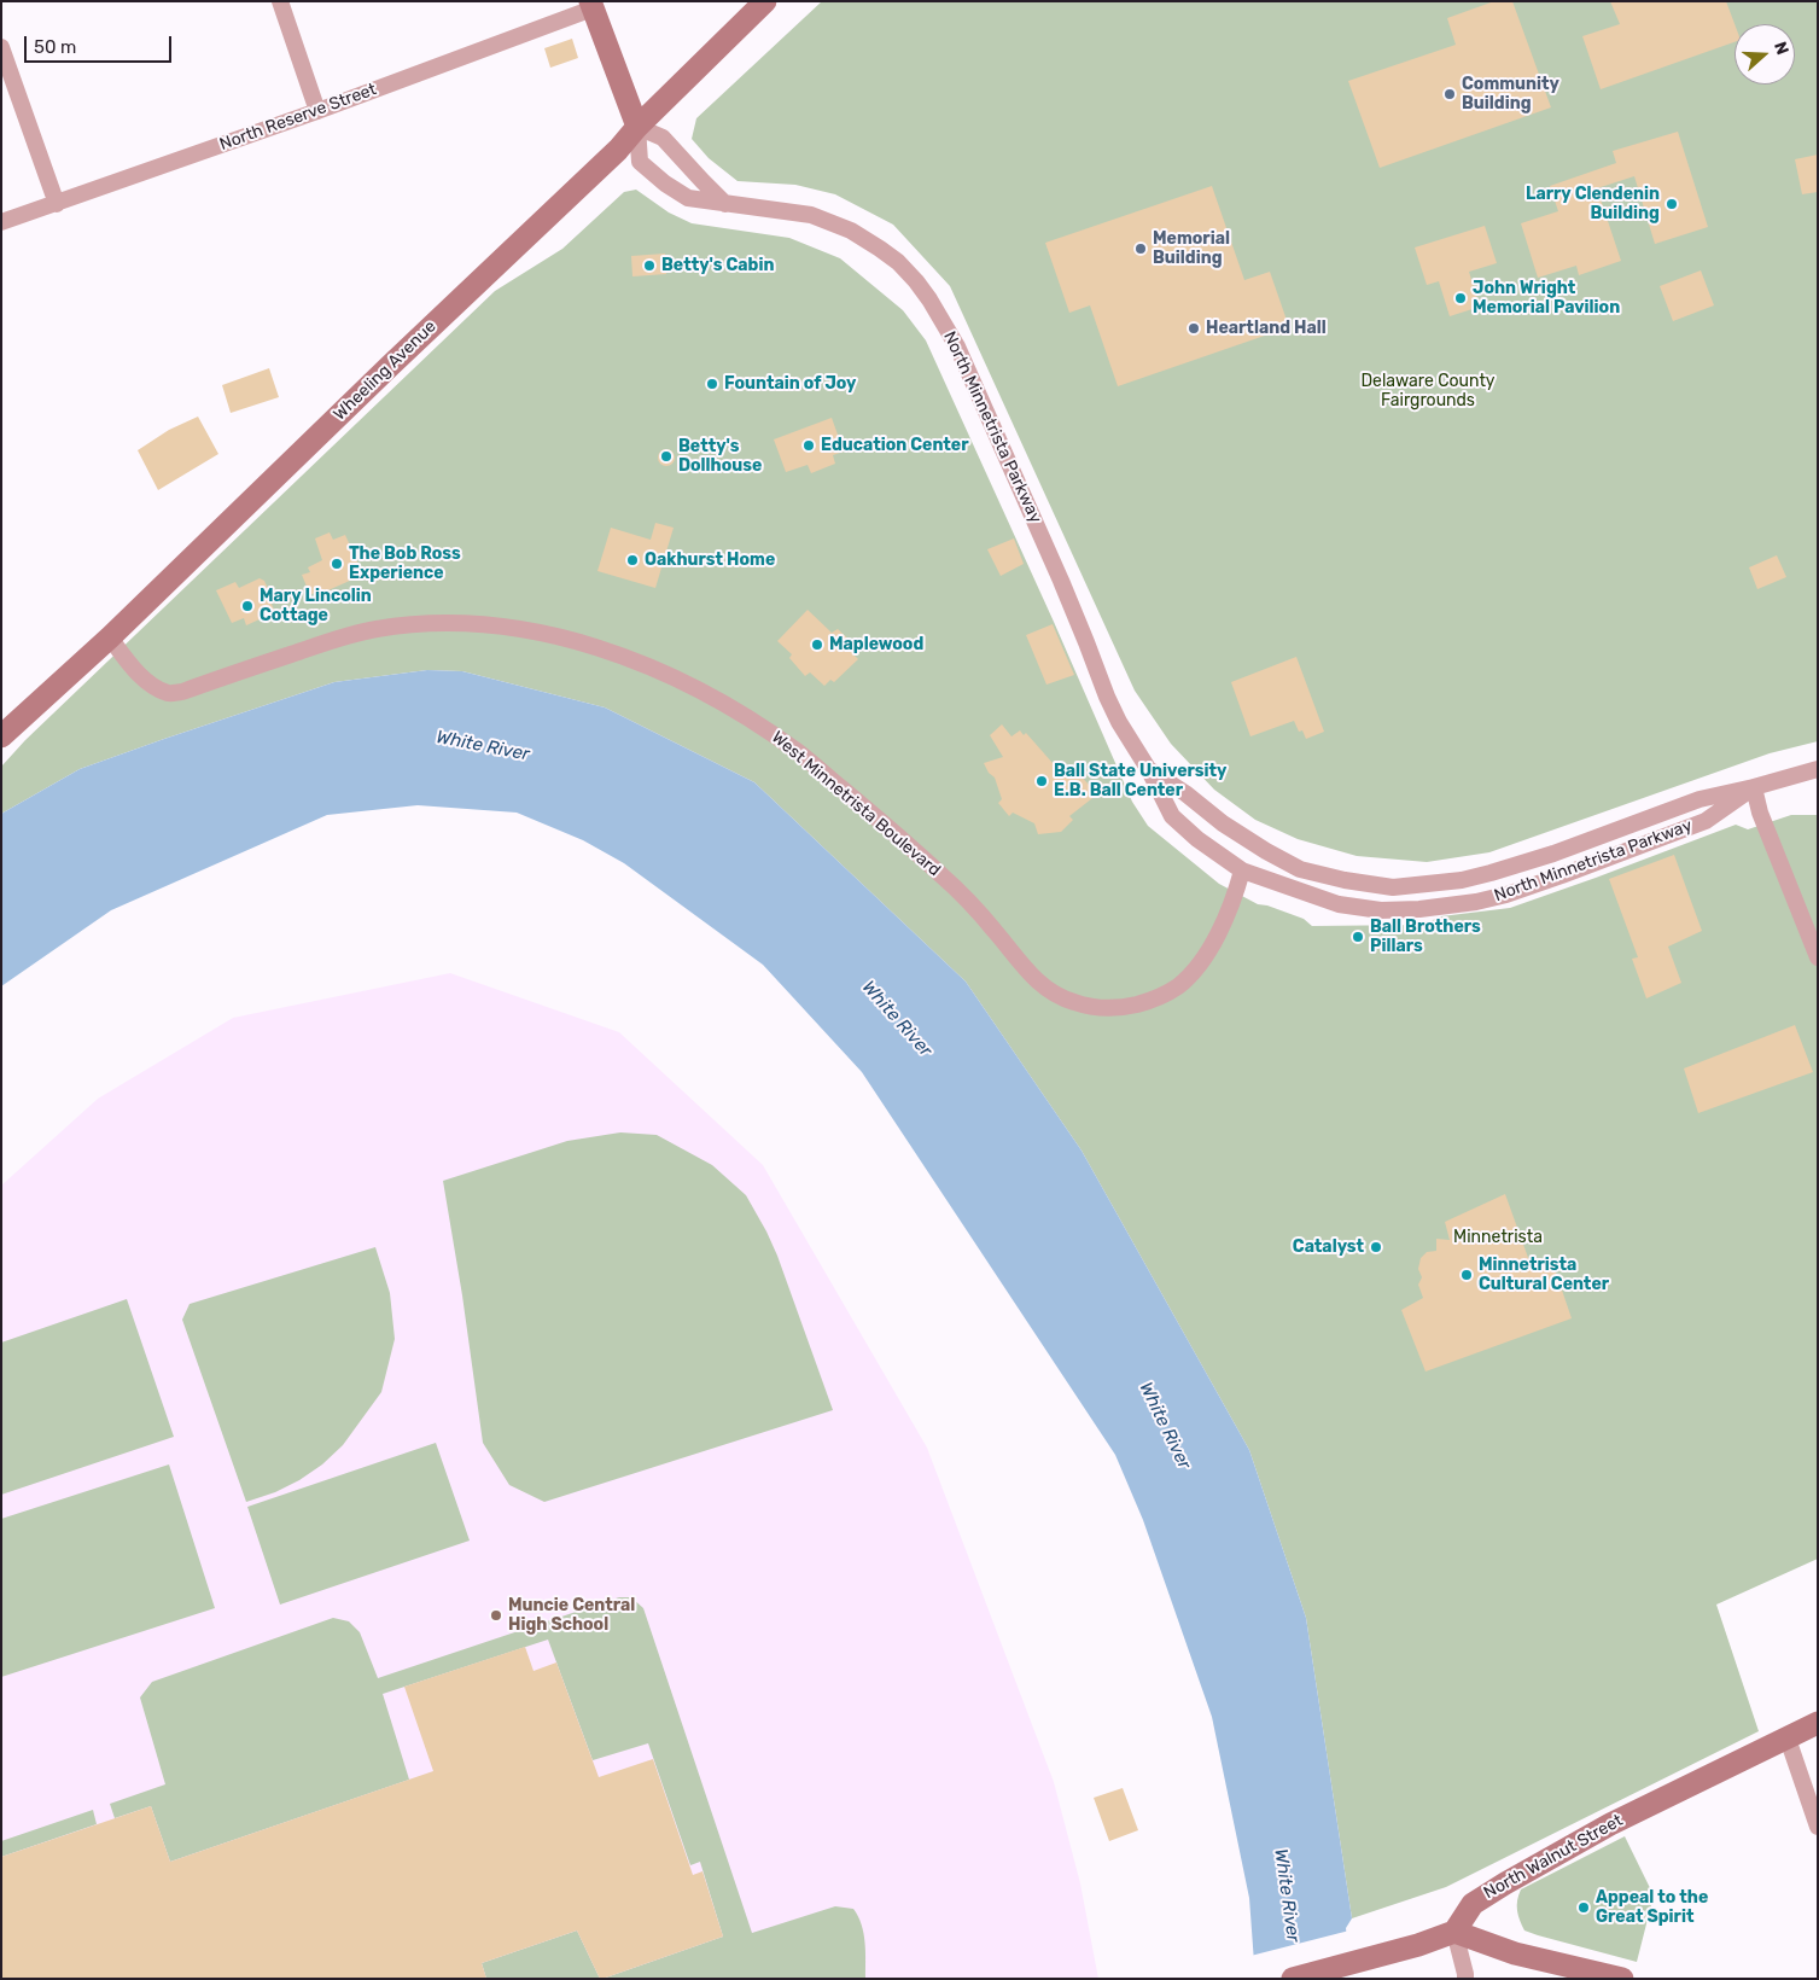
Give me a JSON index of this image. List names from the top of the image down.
{
  "streets": {
    "main road": ["Wheeling Avenue", "North Walnut Street"],
    "street": ["North Reserve Street", "North Minnetrista Parkway", "West Minnetrista Boulevard"]
  },
  "crossings": [
    ["Wheeling Avenue", "North Minnetrista Parkway"],
    ["Wheeling Avenue", "West Minnetrista Boulevard"],
    ["North Minnetrista Parkway", "West Minnetrista Boulevard"]
  ],
  "water": ["White River"],
  "parks": ["Delaware County Fairgrounds", "Minnetrista"],
  "places": [
    "Community Building",
    "Larry Clendenin Building",
    "Memorial Building",
    "Betty's Cabin",
    "John Wright Memorial Pavilion",
    "Heartland Hall",
    "Fountain of Joy",
    "Education Center",
    "Betty's Dollhouse",
    "Oakhurst Home",
    "The Bob Ross Experience",
    "Mary Lincolin Cottage",
    "Maplewood",
    "Ball State University E.B. Ball Center",
    "Ball Brothers Pillars",
    "Catalyst",
    "Minnetrista Cultural Center",
    "Muncie Central High School",
    "Appeal to the Great Spirit"
  ],
  "scale_bar": "50 m",
  "north": "right"
}
